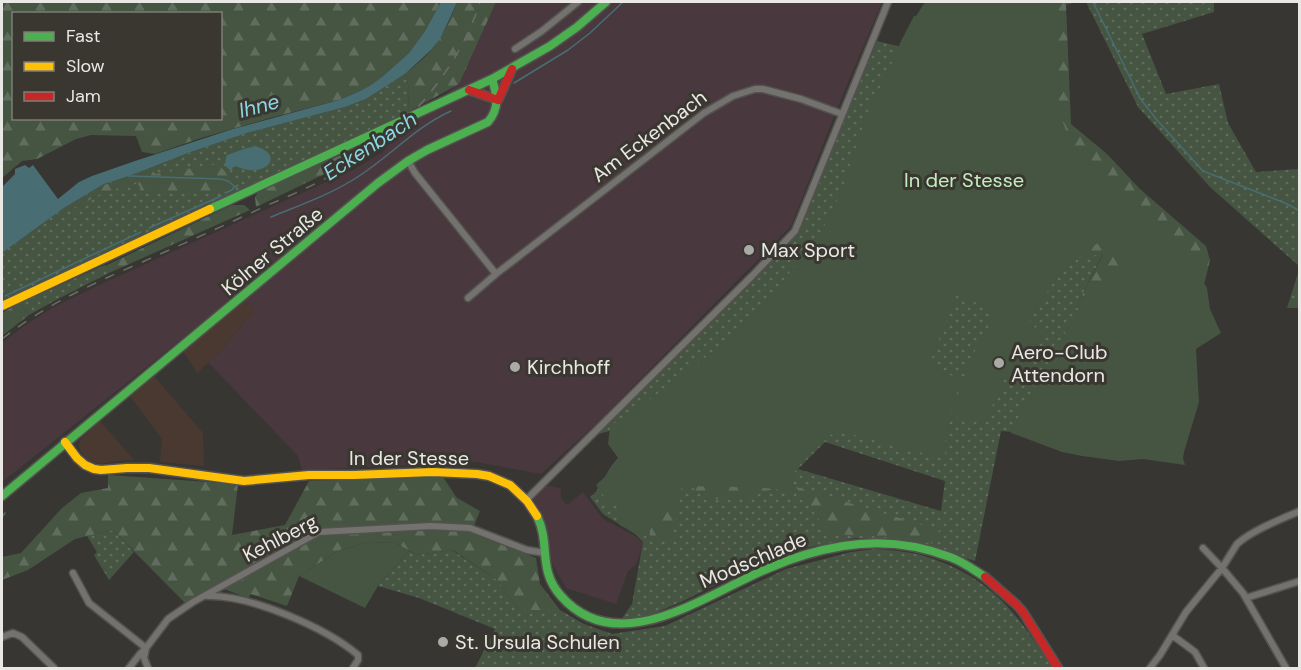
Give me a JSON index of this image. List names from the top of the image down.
{
  "streets": {
    "street": [
      "Am Eckenbach",
      "Kölner Straße",
      "In der Stesse",
      "Kehlberg",
      "Modschlade"
    ]
  },
  "crossings": [
    ["Kölner Straße", "In der Stesse"],
    ["In der Stesse", "Modschlade"],
    ["Kehlberg", "Modschlade"]
  ],
  "water": ["Ihne", "Eckenbach"],
  "parks": ["In der Stesse"],
  "places": [
    "Max Sport",
    "Aero-Club Attendorn",
    "Kirchhoff",
    "St. Ursula Schulen"
  ],
  "legend": ["Fast", "Slow", "Jam"]
}
